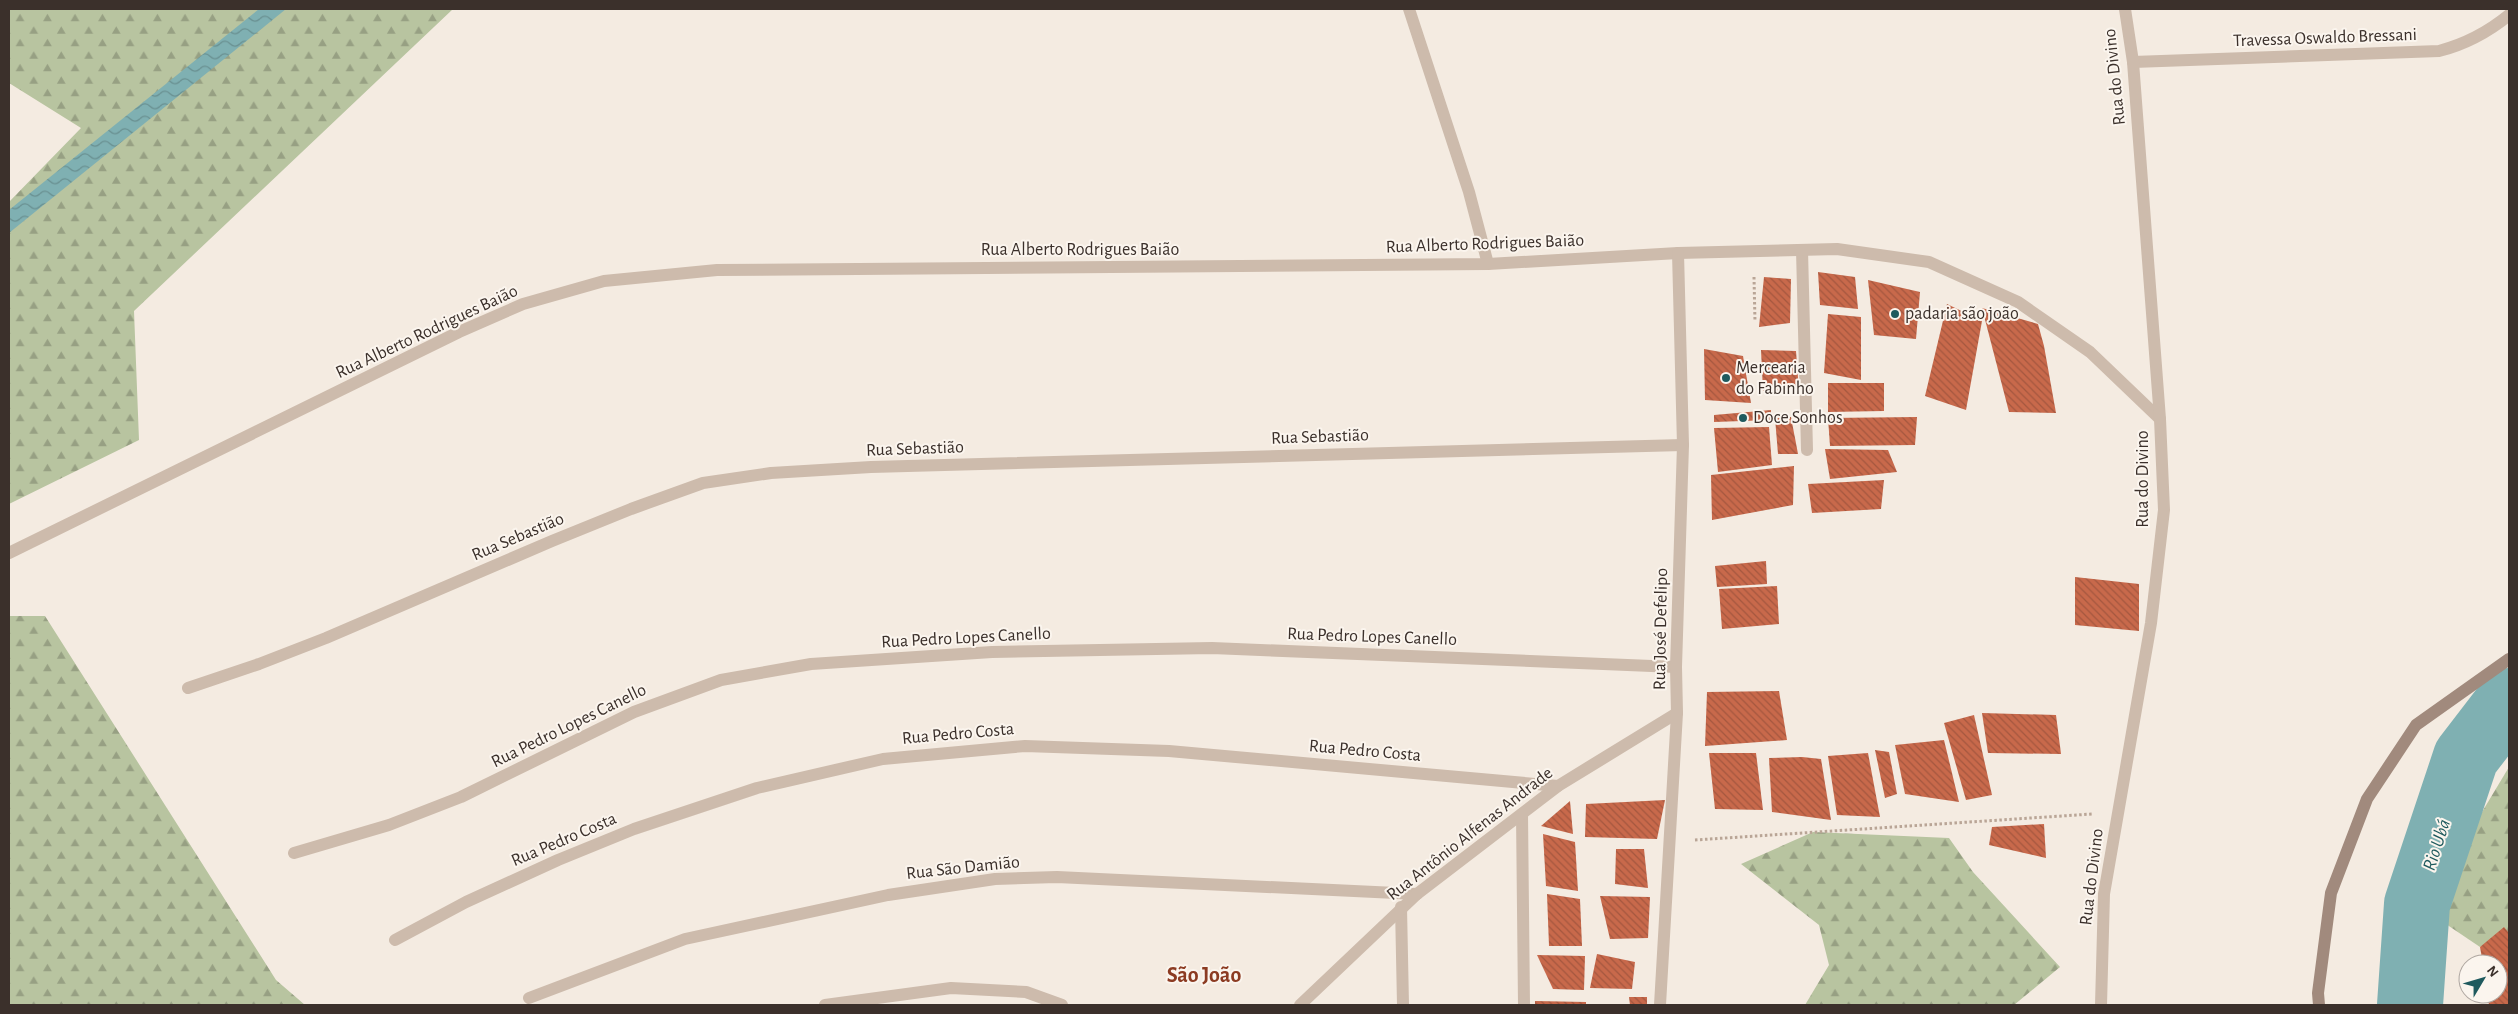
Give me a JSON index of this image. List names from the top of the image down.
{
  "streets": {
    "street": [
      "Travessa Oswaldo Bressani",
      "Rua do Divino",
      "Rua Alberto Rodrigues Baião",
      "Rua Sebastião",
      "Rua José Defelipo",
      "Rua Pedro Lopes Canello",
      "Rua Pedro Costa",
      "Rua Antônio Alfenas Andrade",
      "Rua São Damião"
    ]
  },
  "crossings": [
    ["Travessa Oswaldo Bressani", "Rua do Divino"],
    ["Rua do Divino", "Rua Alberto Rodrigues Baião"],
    ["Rua Alberto Rodrigues Baião", "Rua José Defelipo"],
    ["Rua Sebastião", "Rua José Defelipo"],
    ["Rua José Defelipo", "Rua Pedro Lopes Canello"],
    ["Rua José Defelipo", "Rua Antônio Alfenas Andrade"],
    ["Rua Pedro Costa", "Rua Antônio Alfenas Andrade"],
    ["Rua Antônio Alfenas Andrade", "Rua São Damião"]
  ],
  "districts": ["São João"],
  "water": ["Rio Ubá"],
  "places": ["padaria são joão", "Mercearia do Fabinho", "Doce Sonhos"],
  "north": "top right"
}
